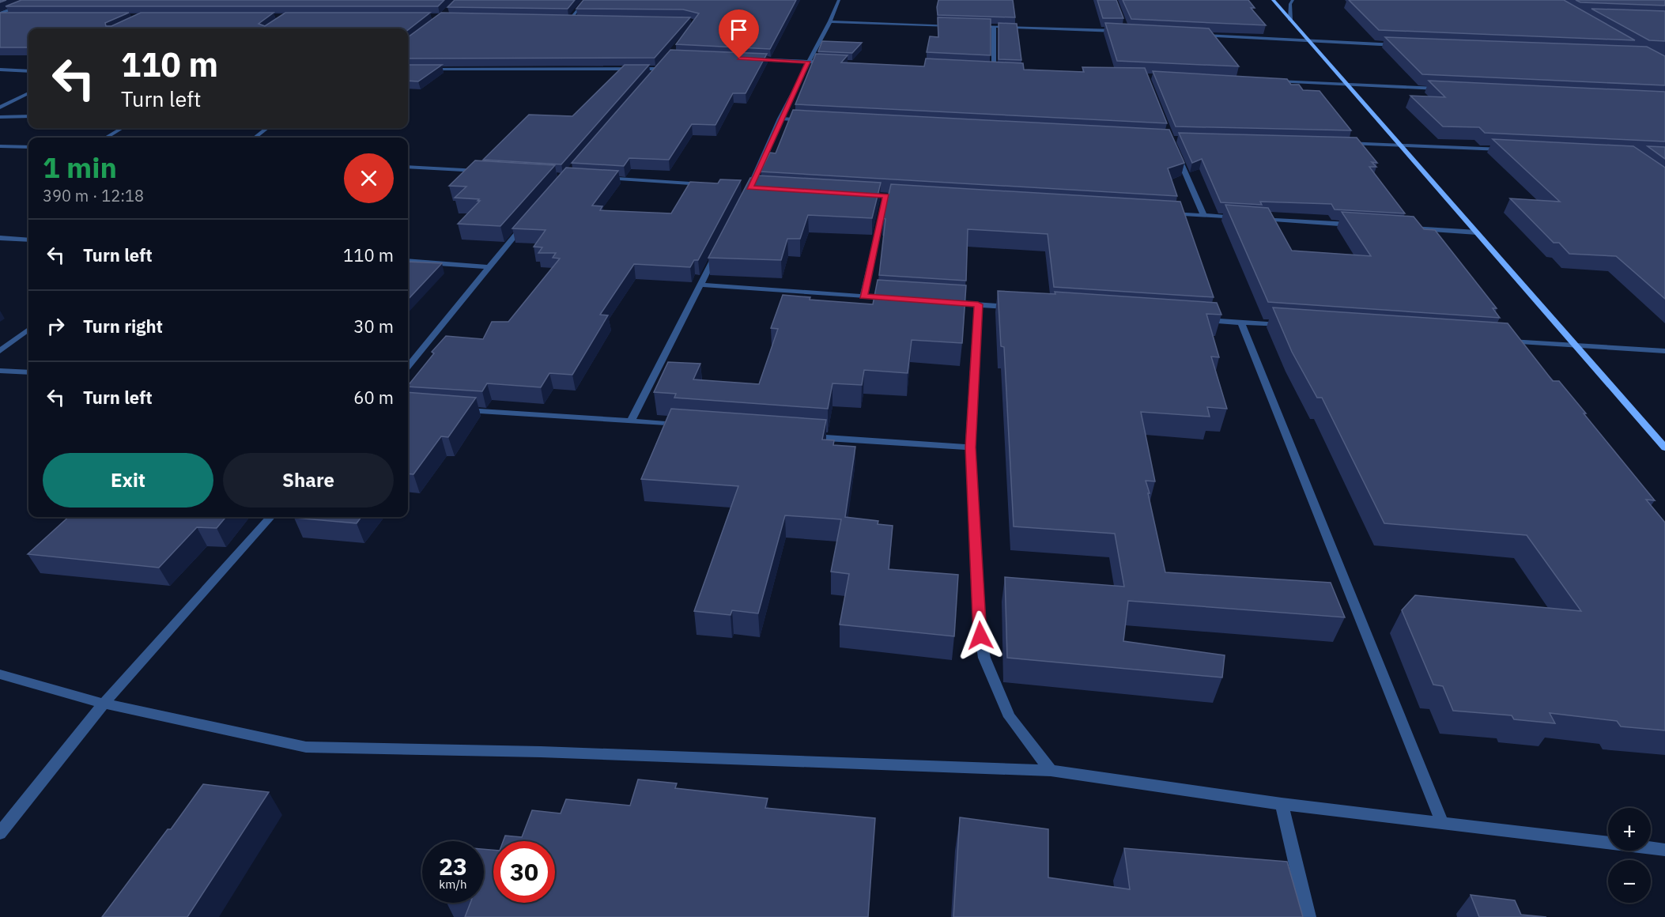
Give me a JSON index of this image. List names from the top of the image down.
{
  "page": {
    "turn": ["110 m", "Turn left"],
    "heading": ["1 min", "390 m · 12:18"],
    "list": [
      {
        "name": "Turn left",
        "value": "110 m"
      },
      {
        "name": "Turn right",
        "value": "30 m"
      },
      {
        "name": "Turn left",
        "value": "60 m"
      }
    ],
    "buttons": ["Exit", "Share"],
    "map_buttons": ["+", "−"],
    "speed": "23 km/h",
    "limit": "30"
  }
}
